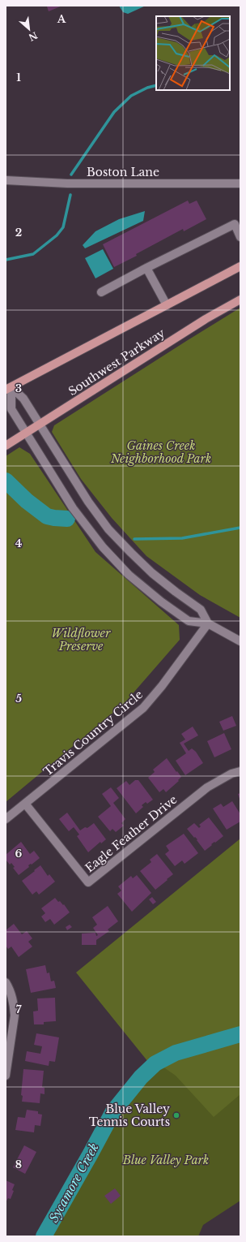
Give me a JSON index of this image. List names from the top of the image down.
{
  "streets": {
    "main road": ["Southwest Parkway"],
    "street": ["Boston Lane", "Travis Country Circle", "Eagle Feather Drive"]
  },
  "crossings": [
    ["Travis Country Circle", "Eagle Feather Drive"]
  ],
  "water": ["Sycamore Creek"],
  "parks": ["Gaines Creek Neighborhood Park", "Wildflower Preserve", "Blue Valley Park"],
  "places": ["Blue Valley Tennis Courts"],
  "north": "bottom right",
  "grid": {
    "columns": ["A"],
    "rows": [
      "1",
      "2",
      "3",
      "4",
      "5",
      "6",
      "7",
      "8"
    ]
  }
}
